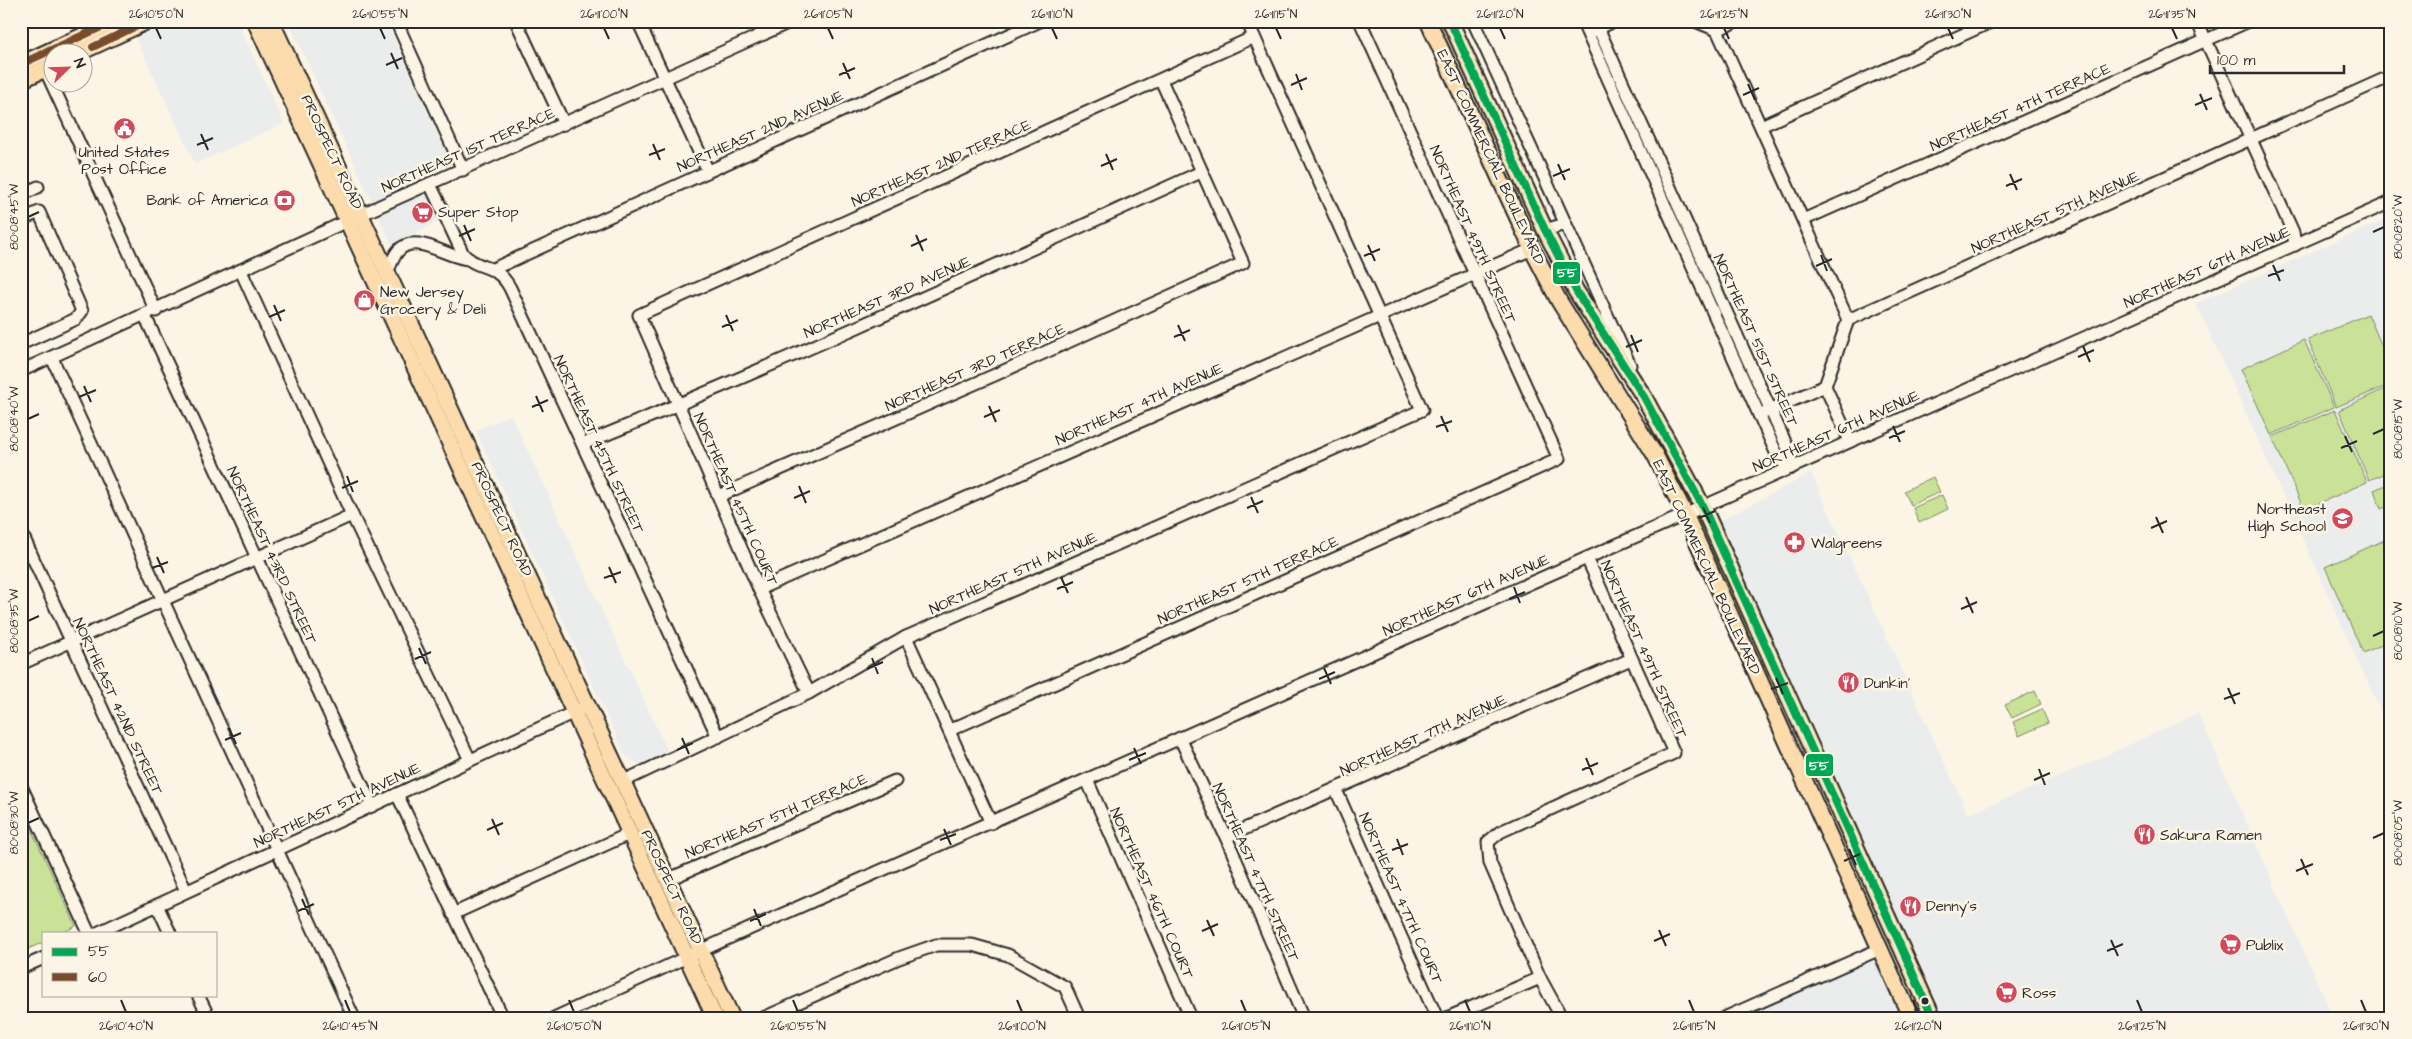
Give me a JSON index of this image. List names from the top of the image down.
{
  "streets": {
    "main road": ["PROSPECT ROAD", "EAST COMMERCIAL BOULEVARD"],
    "street": [
      "NORTHEAST 4TH TERRACE",
      "NORTHEAST 2ND AVENUE",
      "NORTHEAST 1ST TERRACE",
      "NORTHEAST 2ND TERRACE",
      "NORTHEAST 5TH AVENUE",
      "NORTHEAST 49TH STREET",
      "NORTHEAST 6TH AVENUE",
      "NORTHEAST 3RD AVENUE",
      "NORTHEAST 51ST STREET",
      "NORTHEAST 3RD TERRACE",
      "NORTHEAST 4TH AVENUE",
      "NORTHEAST 45TH STREET",
      "NORTHEAST 45TH COURT",
      "NORTHEAST 43RD STREET",
      "NORTHEAST 5TH TERRACE",
      "NORTHEAST 42ND STREET",
      "NORTHEAST 7TH AVENUE",
      "NORTHEAST 47TH STREET",
      "NORTHEAST 46TH COURT",
      "NORTHEAST 47TH COURT"
    ]
  },
  "crossings": [
    ["NORTHEAST 2ND AVENUE", "NORTHEAST 45TH STREET"],
    ["NORTHEAST 1ST TERRACE", "PROSPECT ROAD"],
    ["NORTHEAST 1ST TERRACE", "NORTHEAST 43RD STREET"],
    ["PROSPECT ROAD", "NORTHEAST 5TH AVENUE"],
    ["PROSPECT ROAD", "NORTHEAST 6TH AVENUE"],
    ["PROSPECT ROAD", "NORTHEAST 5TH TERRACE"],
    ["EAST COMMERCIAL BOULEVARD", "NORTHEAST 6TH AVENUE"],
    ["EAST COMMERCIAL BOULEVARD", "NORTHEAST 4TH AVENUE"],
    ["NORTHEAST 2ND TERRACE", "NORTHEAST 45TH COURT"],
    ["NORTHEAST 5TH AVENUE", "NORTHEAST 4TH AVENUE"],
    ["NORTHEAST 5TH AVENUE", "NORTHEAST 45TH STREET"],
    ["NORTHEAST 5TH AVENUE", "NORTHEAST 45TH COURT"],
    ["NORTHEAST 5TH AVENUE", "NORTHEAST 43RD STREET"],
    ["NORTHEAST 5TH AVENUE", "NORTHEAST 42ND STREET"],
    ["NORTHEAST 49TH STREET", "NORTHEAST 6TH AVENUE"],
    ["NORTHEAST 49TH STREET", "NORTHEAST 4TH AVENUE"],
    ["NORTHEAST 49TH STREET", "NORTHEAST 5TH TERRACE"],
    ["NORTHEAST 49TH STREET", "NORTHEAST 7TH AVENUE"],
    ["NORTHEAST 6TH AVENUE", "NORTHEAST 51ST STREET"],
    ["NORTHEAST 6TH AVENUE", "NORTHEAST 47TH STREET"],
    ["NORTHEAST 6TH AVENUE", "NORTHEAST 46TH COURT"],
    ["NORTHEAST 3RD AVENUE", "NORTHEAST 3RD TERRACE"],
    ["NORTHEAST 3RD AVENUE", "NORTHEAST 45TH STREET"],
    ["NORTHEAST 3RD AVENUE", "NORTHEAST 45TH COURT"],
    ["NORTHEAST 3RD TERRACE", "NORTHEAST 45TH COURT"],
    ["NORTHEAST 4TH AVENUE", "NORTHEAST 45TH COURT"],
    ["NORTHEAST 7TH AVENUE", "NORTHEAST 47TH STREET"],
    ["NORTHEAST 7TH AVENUE", "NORTHEAST 47TH COURT"]
  ],
  "places": {
    "public building": ["United States Post Office"],
    "bank": ["Bank of America"],
    "supermarket": ["Super Stop", "Publix", "Ross"],
    "shop": ["New Jersey Grocery & Deli"],
    "school or university": ["Northeast High School"],
    "pharmacy": ["Walgreens"],
    "restaurant": ["Dunkin'", "Sakura Ramen", "Denny's"]
  },
  "lines": ["transit line 55", "transit line 60"],
  "legend": ["55", "60"],
  "scale_bar": "100 m",
  "north": "top right",
  "coordinates": [
    "26°10'50\"N",
    "26°10'55\"N",
    "26°11'00\"N",
    "26°11'05\"N",
    "26°11'10\"N",
    "26°11'15\"N",
    "26°11'20\"N",
    "26°11'25\"N",
    "26°11'30\"N",
    "26°11'35\"N",
    "80°08'45\"W",
    "80°08'20\"W",
    "80°08'40\"W",
    "80°08'15\"W",
    "80°08'35\"W",
    "80°08'10\"W",
    "80°08'30\"W",
    "80°08'05\"W",
    "26°10'40\"N",
    "26°10'45\"N"
  ]
}
